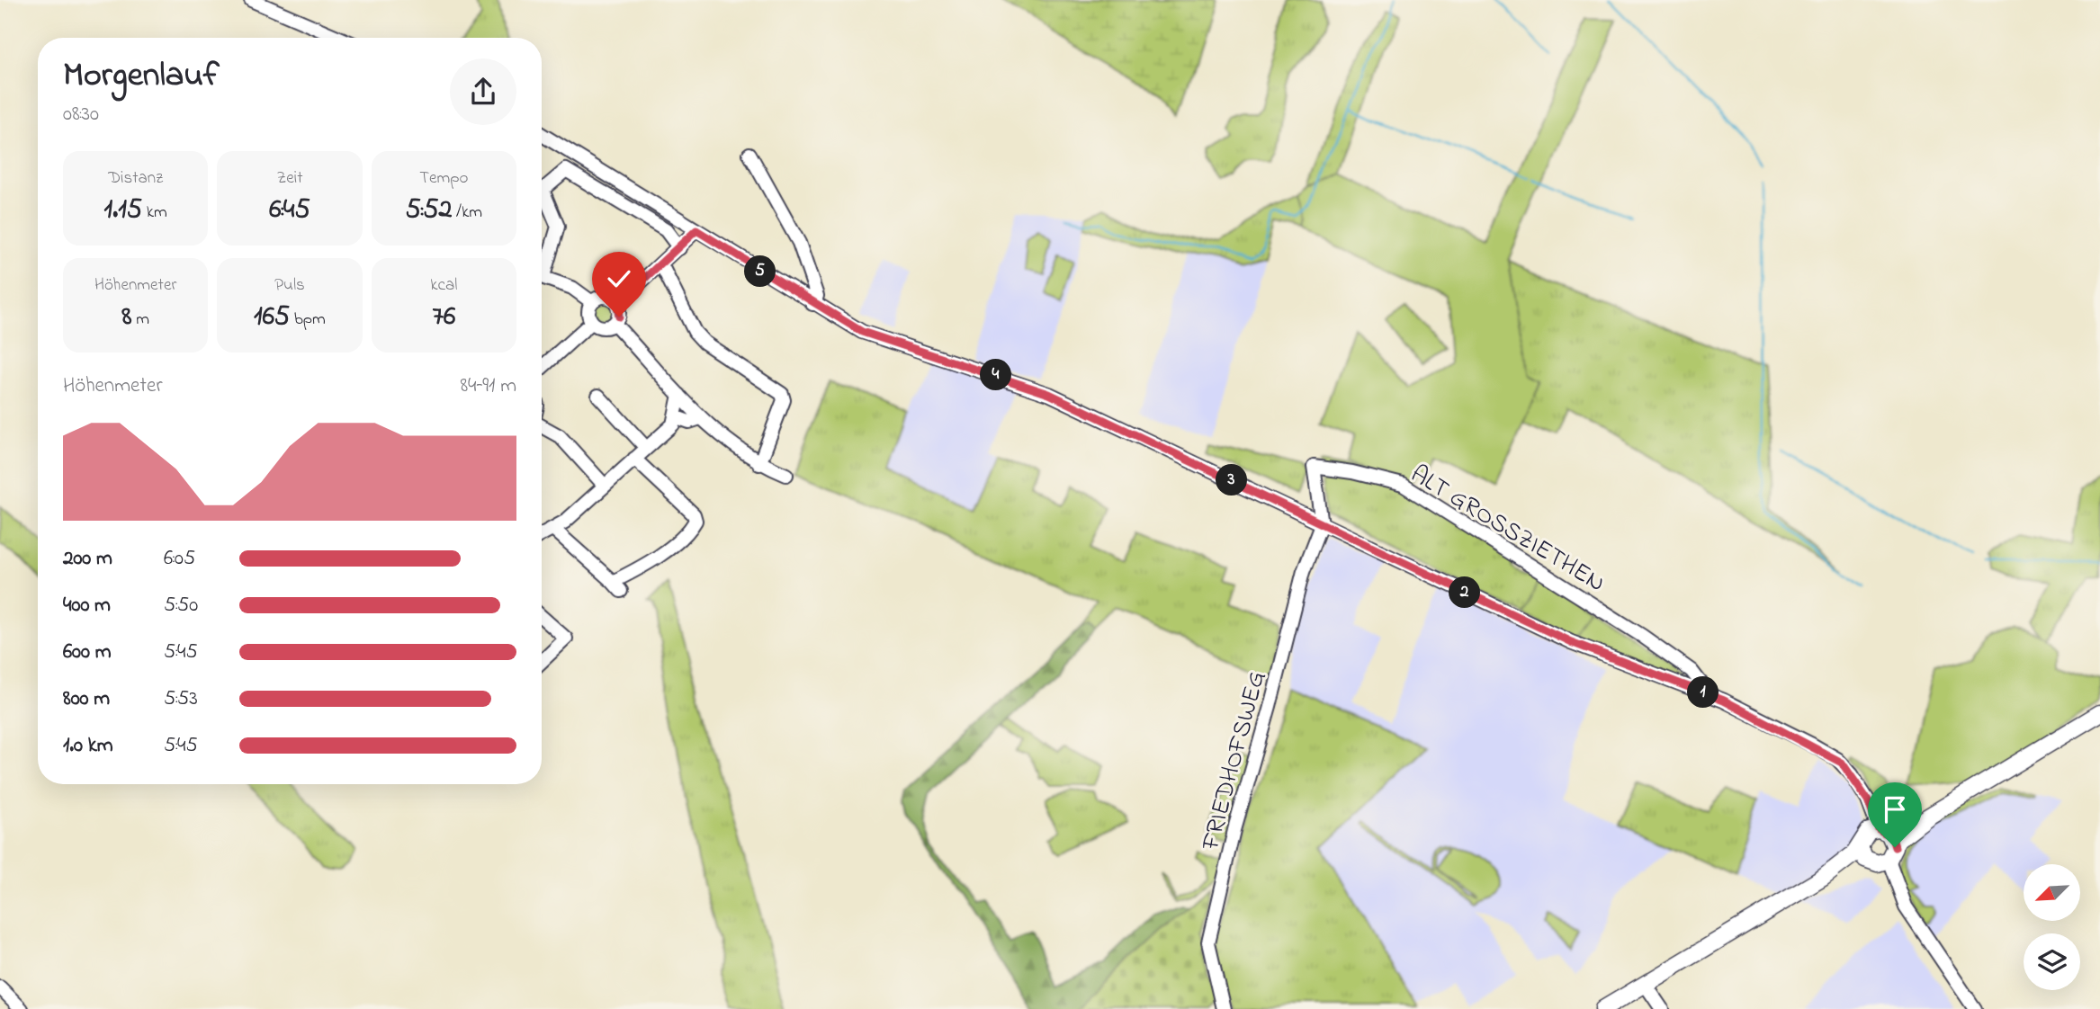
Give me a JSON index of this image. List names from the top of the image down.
{
  "streets": {
    "street": ["ALT GROSSZIETHEN", "FRIEDHOFSWEG"]
  },
  "crossings": [
    ["ALT GROSSZIETHEN", "FRIEDHOFSWEG"]
  ],
  "north": "bottom left",
  "page": {
    "heading": ["Morgenlauf", "08:30"],
    "stats": [
      ["Distanz", "1.15 km"],
      ["Zeit", "6:45"],
      ["Tempo", "5:52 /km"],
      ["Höhenmeter", "8 m"],
      ["Puls", "165 bpm"],
      ["kcal", "76"]
    ],
    "pins": [
      "5",
      "4",
      "3",
      "2",
      "1"
    ],
    "chart": ["Höhenmeter", "84–91 m"],
    "list": [
      {
        "name": "200 m",
        "note": "6:05"
      },
      {
        "name": "400 m",
        "note": "5:50"
      },
      {
        "name": "600 m",
        "note": "5:45"
      },
      {
        "name": "800 m",
        "note": "5:53"
      },
      {
        "name": "1.0 km",
        "note": "5:45"
      }
    ]
  }
}
